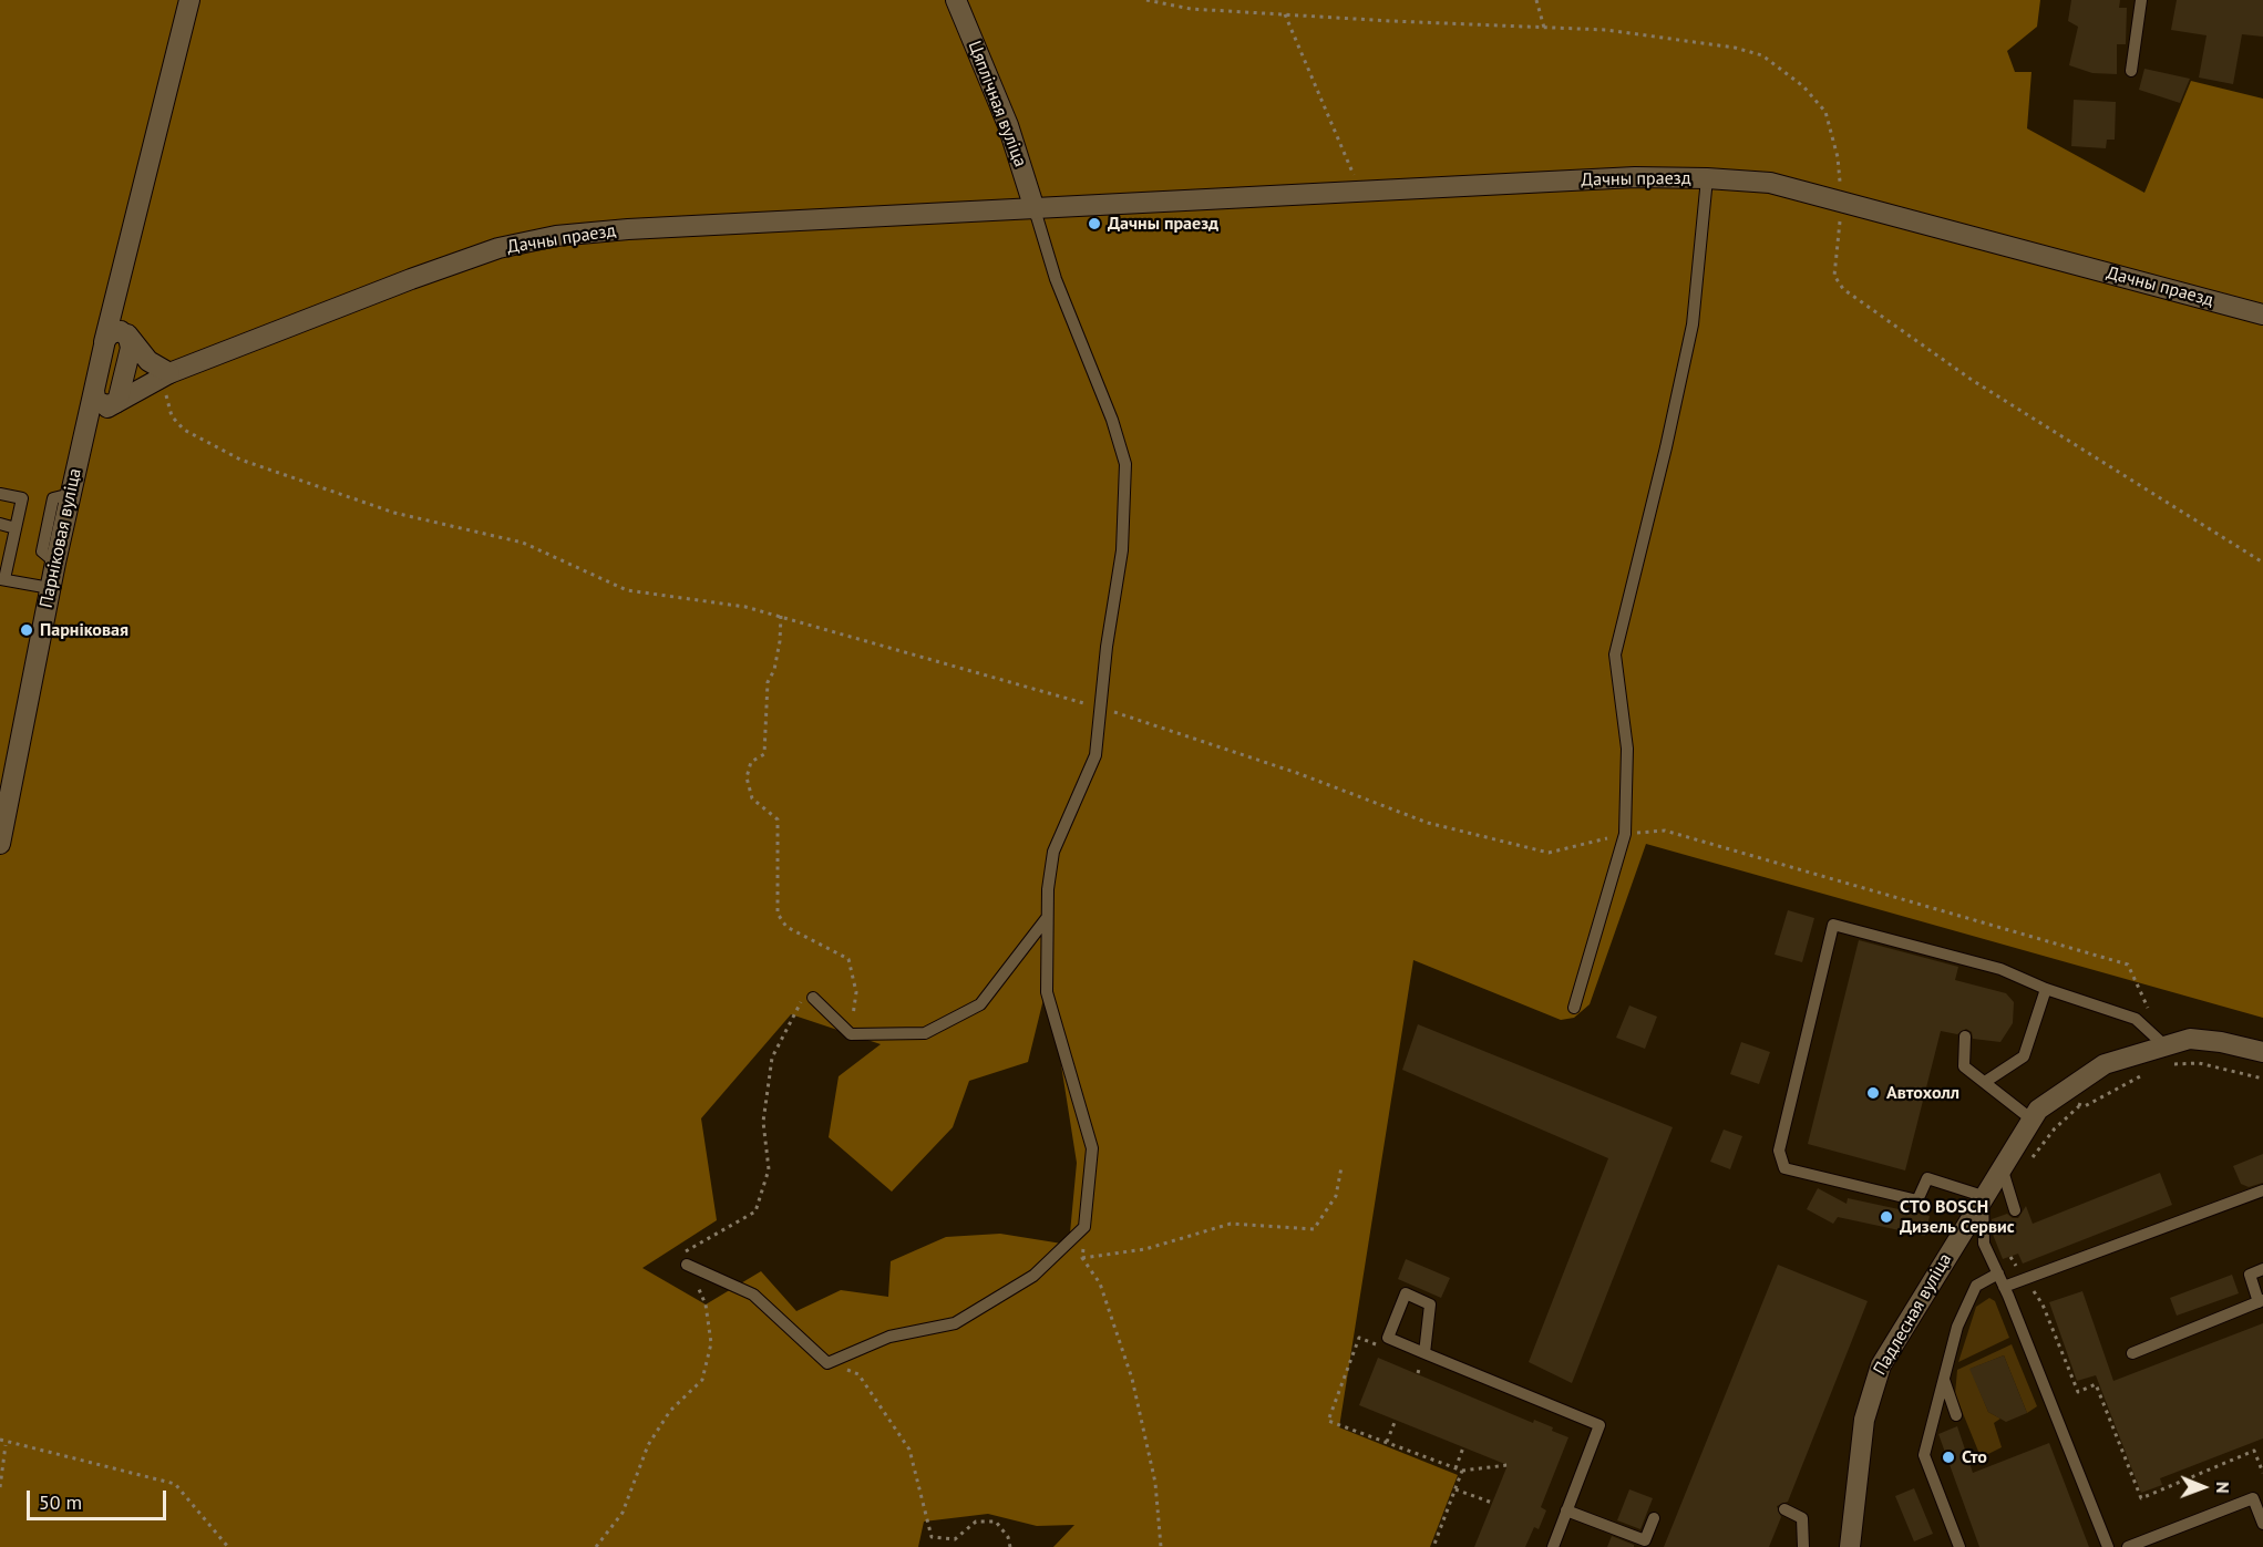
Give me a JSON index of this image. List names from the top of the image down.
{
  "streets": {
    "street": [
      "Цяплічная вуліца",
      "Дачны праезд",
      "Парніковая вуліца",
      "Падлесная вуліца"
    ]
  },
  "crossings": [
    ["Цяплічная вуліца", "Дачны праезд"],
    ["Дачны праезд", "Парніковая вуліца"]
  ],
  "places": [
    "Дачны праезд",
    "Парніковая",
    "Автохолл",
    "СТО BOSCH Дизель Сервис",
    "Сто"
  ],
  "scale_bar": "50 m",
  "north": "right"
}
